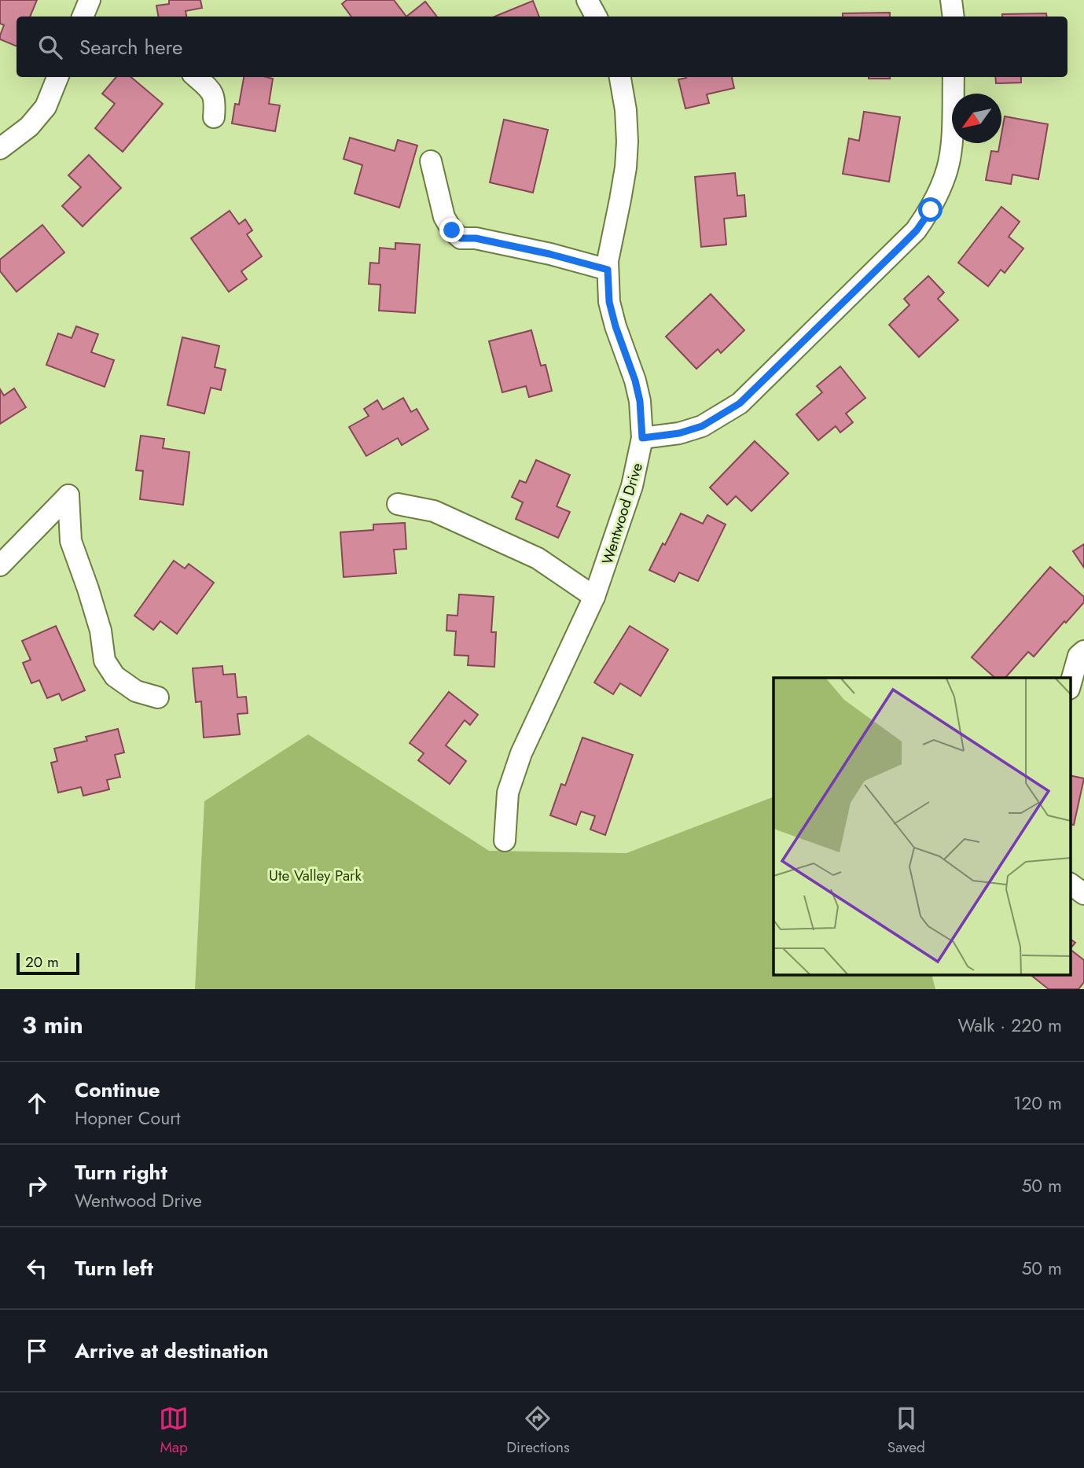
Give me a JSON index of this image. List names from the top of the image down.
{
  "streets": {
    "street": ["Wentwood Drive"]
  },
  "parks": ["Ute Valley Park"],
  "scale_bar": "20 m",
  "north": "bottom left",
  "page": {
    "search": "Search here",
    "scale": "20 m",
    "heading": ["3 min", "Walk · 220 m"],
    "list": [
      ["Continue", "Hopner Court", "120 m"],
      ["Turn right", "Wentwood Drive", "50 m"],
      ["Turn left", "50 m"],
      "Arrive at destination"
    ],
    "nav": ["Map", "Directions", "Saved"]
  }
}
